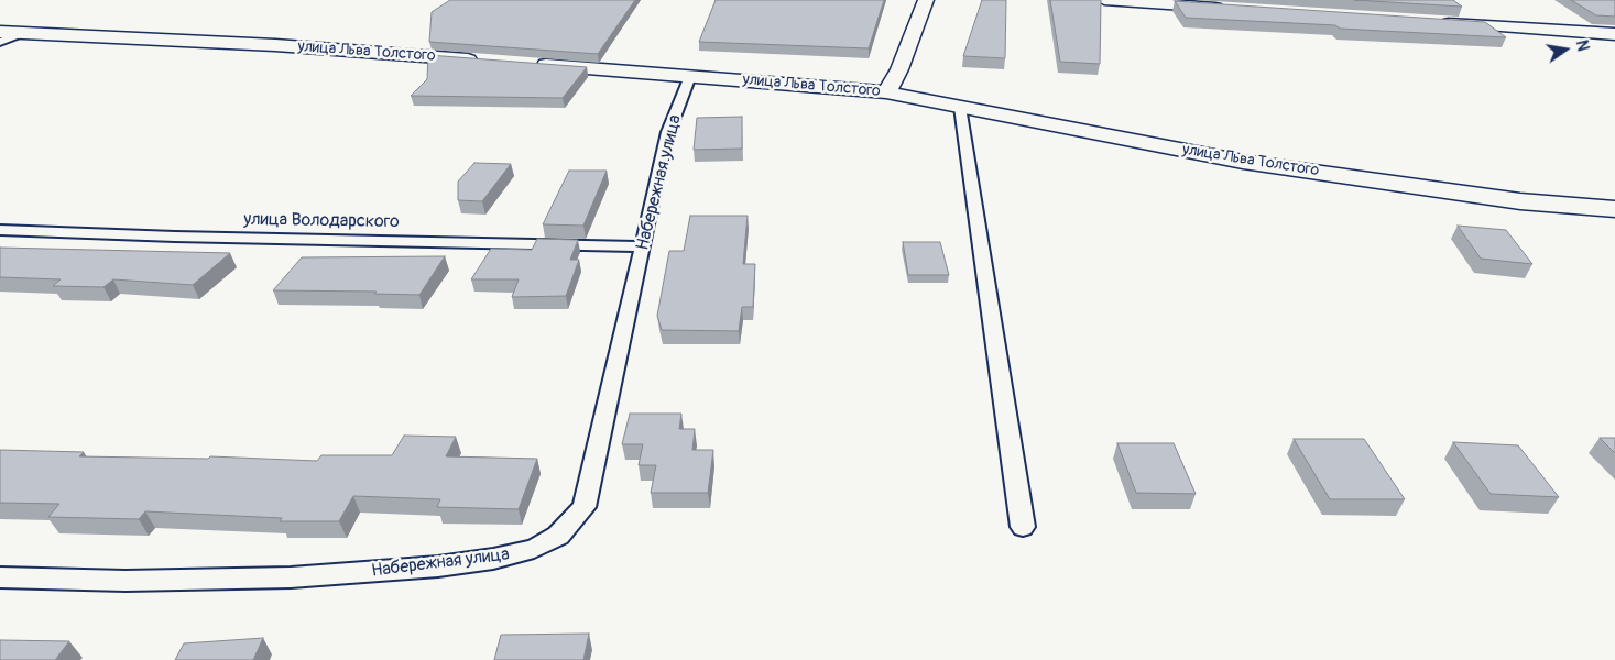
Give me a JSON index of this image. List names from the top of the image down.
{
  "streets": {
    "street": ["улица Льва Толстого"],
    "lane": ["Набережная улица", "улица Володарского"]
  },
  "crossings": [
    ["улица Льва Толстого", "Набережная улица"],
    ["Набережная улица", "улица Володарского"]
  ],
  "north": "right"
}
